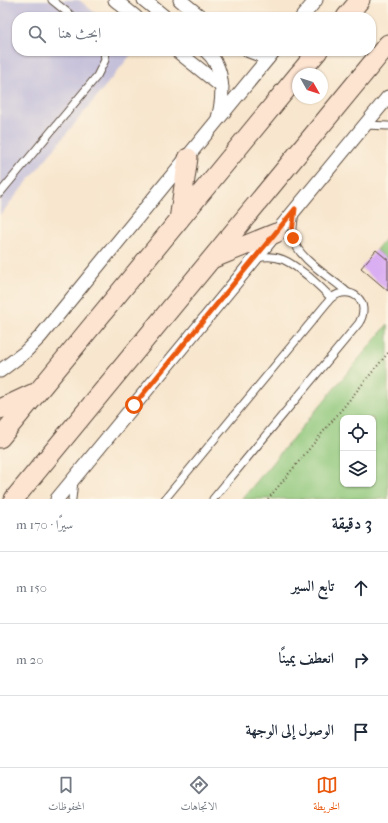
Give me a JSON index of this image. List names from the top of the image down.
{
  "north": "bottom right",
  "page": {
    "search": "ابحث هنا",
    "heading": ["3 دقيقة", "سيرًا · 170 m"],
    "list": [
      ["تابع السير", "150 m"],
      ["انعطف يمينًا", "20 m"],
      "الوصول إلى الوجهة"
    ],
    "nav": ["الخريطة", "الاتجاهات", "المحفوظات"]
  }
}
